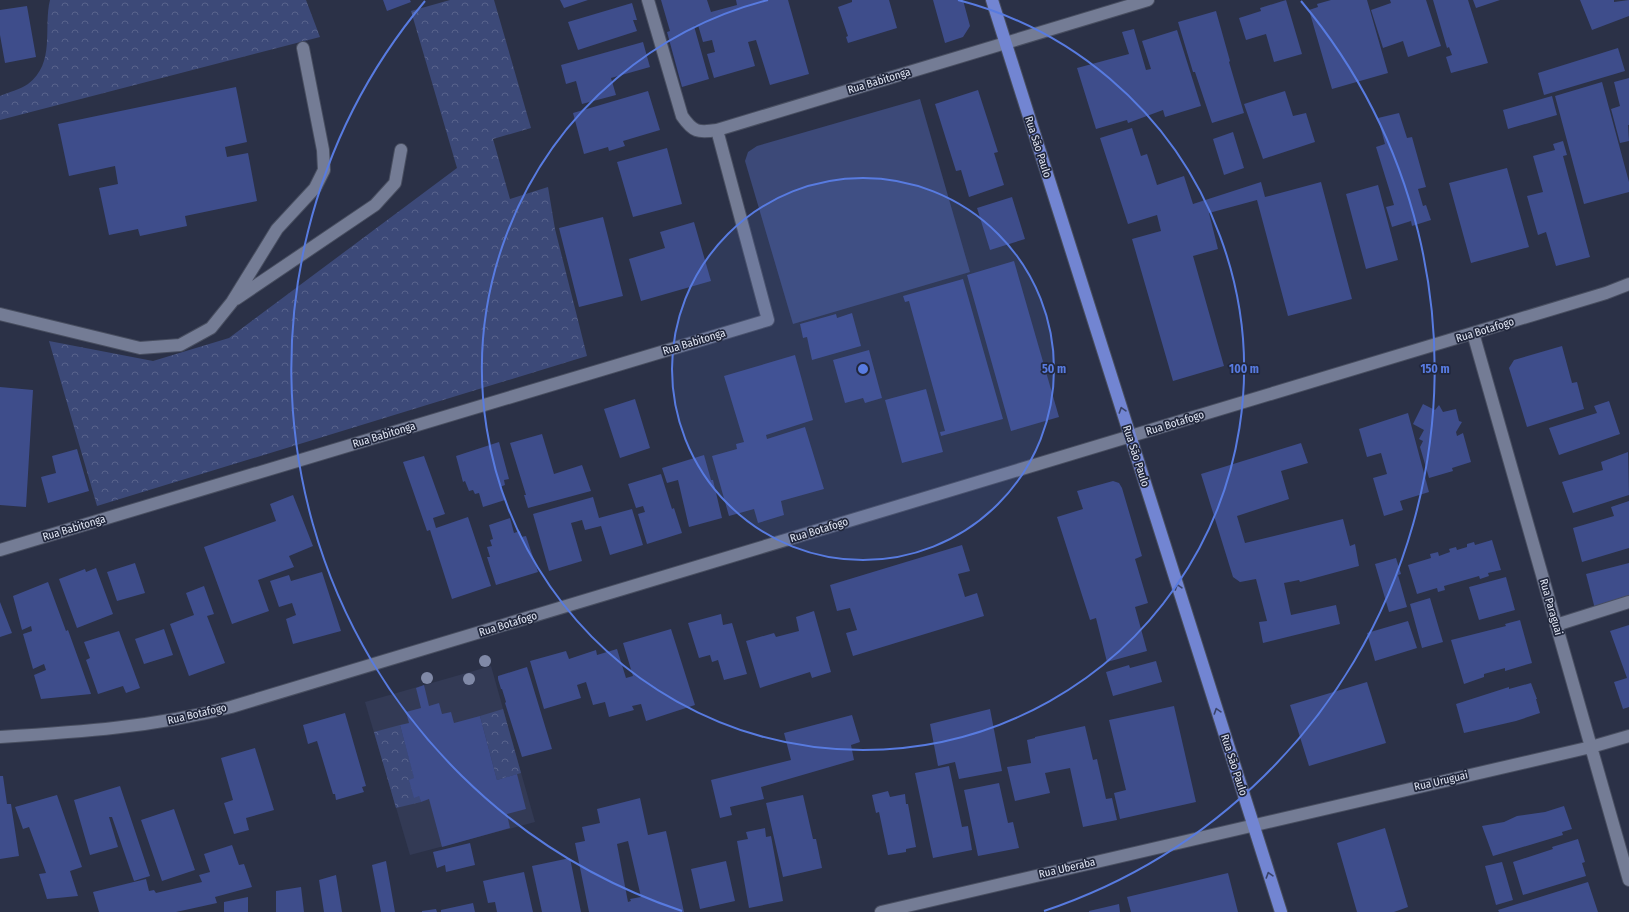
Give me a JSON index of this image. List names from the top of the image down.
{
  "streets": {
    "main road": ["Rua São Paulo"],
    "street": [
      "Rua Babitonga",
      "Rua Botafogo",
      "Rua Paraguai",
      "Rua Uruguai",
      "Rua Uberaba"
    ]
  },
  "crossings": [
    ["Rua Babitonga", "Rua São Paulo"],
    ["Rua São Paulo", "Rua Botafogo"],
    ["Rua São Paulo", "Rua Uruguai"],
    ["Rua São Paulo", "Rua Uberaba"],
    ["Rua Botafogo", "Rua Paraguai"],
    ["Rua Paraguai", "Rua Uruguai"],
    ["Rua Uruguai", "Rua Uberaba"]
  ],
  "one_way": ["Rua São Paulo"],
  "rings": ["50 m", "100 m", "150 m"]
}
